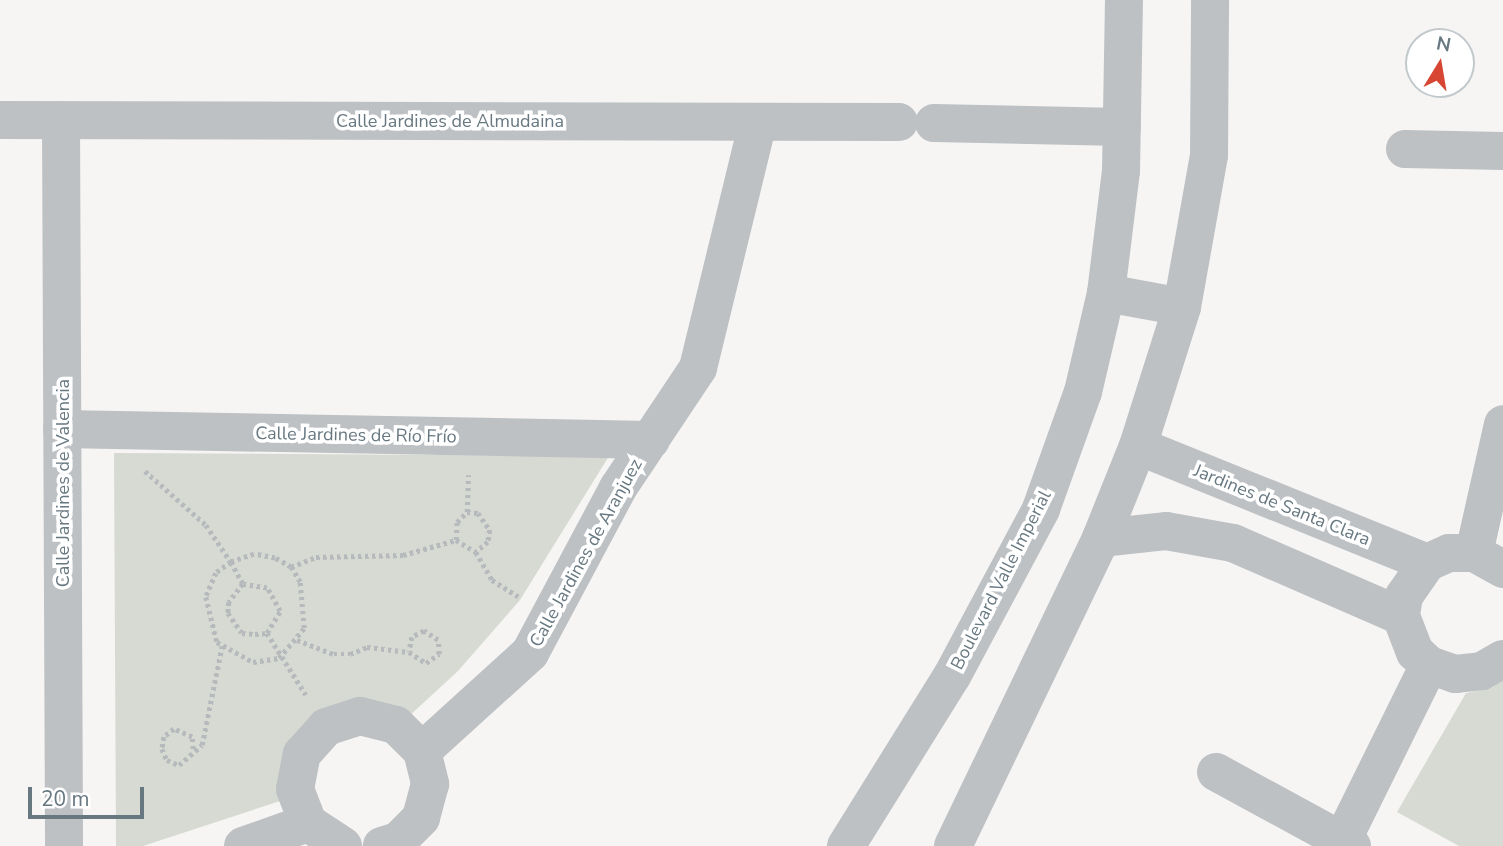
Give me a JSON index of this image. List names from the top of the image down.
{
  "streets": {
    "street": [
      "Calle Jardines de Almudaina",
      "Calle Jardines de Río Frío",
      "Calle Jardines de Valencia",
      "Jardines de Santa Clara",
      "Calle Jardines de Aranjuez",
      "Boulevard Valle Imperial"
    ]
  },
  "crossings": [
    ["Calle Jardines de Almudaina", "Calle Jardines de Valencia"],
    ["Calle Jardines de Almudaina", "Calle Jardines de Aranjuez"],
    ["Calle Jardines de Almudaina", "Boulevard Valle Imperial"],
    ["Calle Jardines de Río Frío", "Calle Jardines de Valencia"],
    ["Calle Jardines de Río Frío", "Calle Jardines de Aranjuez"]
  ],
  "scale_bar": "20 m",
  "north": "top"
}
